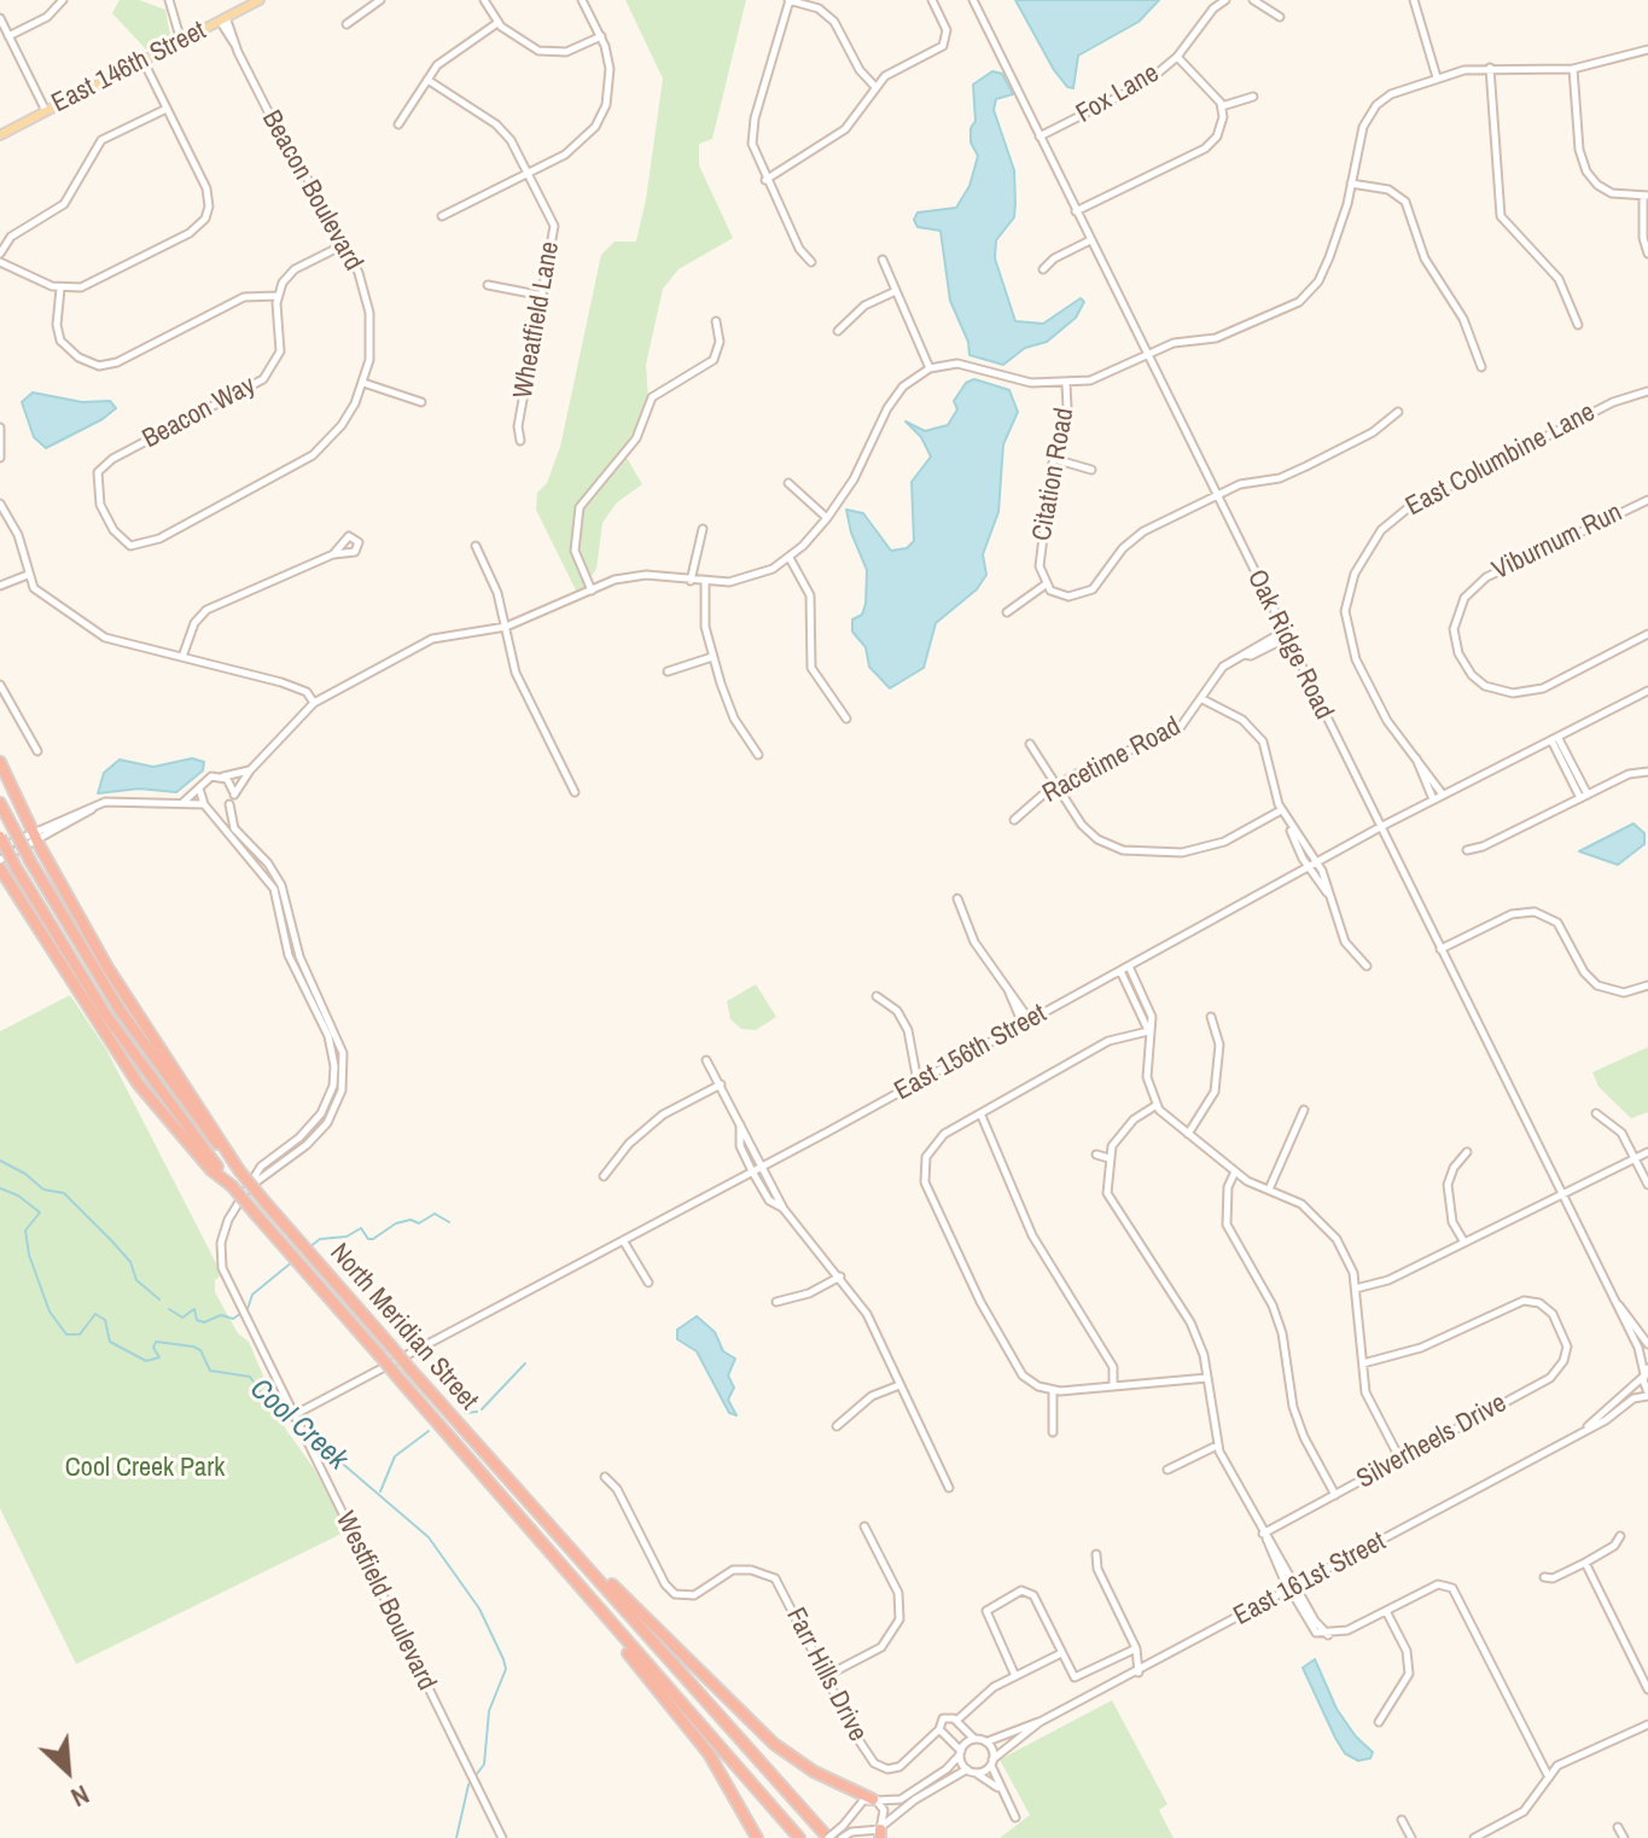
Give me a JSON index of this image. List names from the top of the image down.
{
  "streets": {
    "highway": ["North Meridian Street"],
    "main road": ["East 146th Street"],
    "street": [
      "Fox Lane",
      "Beacon Boulevard",
      "Wheatfield Lane",
      "Beacon Way",
      "East Columbine Lane",
      "Citation Road",
      "Viburnum Run",
      "Oak Ridge Road",
      "Racetime Road",
      "East 156th Street",
      "Silverheels Drive",
      "East 161st Street",
      "Westfield Boulevard",
      "Farr Hills Drive"
    ]
  },
  "crossings": [
    ["East 146th Street", "Beacon Boulevard"],
    ["Fox Lane", "Oak Ridge Road"],
    ["Beacon Boulevard", "Beacon Way"],
    ["East Columbine Lane", "East 156th Street"],
    ["Oak Ridge Road", "Racetime Road"],
    ["Oak Ridge Road", "East 156th Street"],
    ["Oak Ridge Road", "East 161st Street"],
    ["East 156th Street", "Westfield Boulevard"]
  ],
  "water": ["Cool Creek"],
  "parks": ["Cool Creek Park"],
  "north": "bottom right"
}
